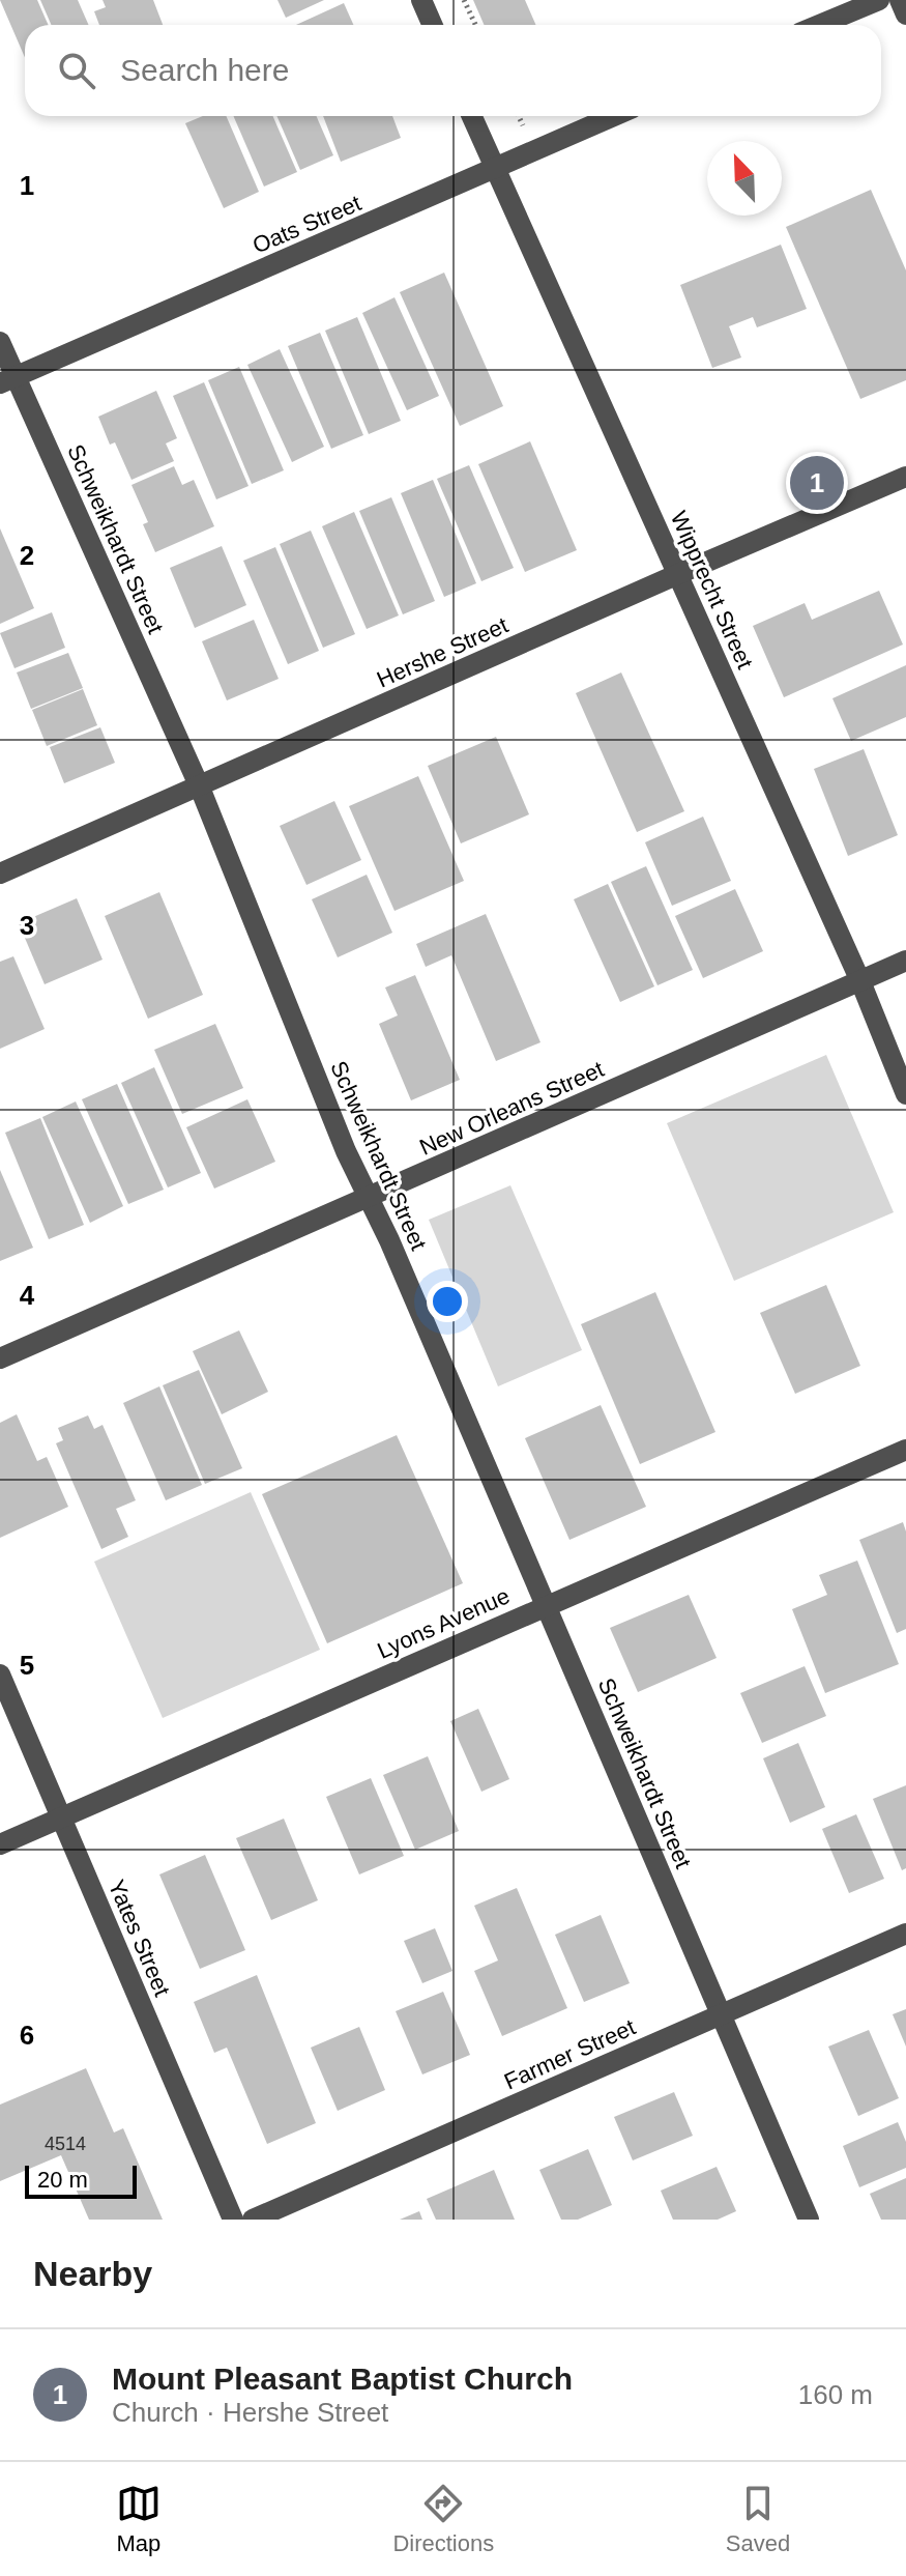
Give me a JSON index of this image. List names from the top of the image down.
{
  "streets": {
    "street": [
      "Oats Street",
      "Schweikhardt Street",
      "Wipprecht Street",
      "Hershe Street",
      "New Orleans Street",
      "Lyons Avenue",
      "Yates Street",
      "Farmer Street"
    ]
  },
  "crossings": [
    ["Oats Street", "Schweikhardt Street"],
    ["Oats Street", "Wipprecht Street"],
    ["Schweikhardt Street", "Hershe Street"],
    ["Schweikhardt Street", "New Orleans Street"],
    ["Schweikhardt Street", "Lyons Avenue"],
    ["Schweikhardt Street", "Farmer Street"],
    ["Wipprecht Street", "Hershe Street"],
    ["Wipprecht Street", "New Orleans Street"],
    ["Lyons Avenue", "Yates Street"]
  ],
  "house_numbers": ["4514"],
  "scale_bar": "20 m",
  "north": "top left",
  "page": {
    "search": "Search here",
    "pins": "1",
    "scale": "20 m",
    "heading": "Nearby",
    "list": [
      {
        "mark": "1",
        "name": "Mount Pleasant Baptist Church",
        "note": "Church · Hershe Street",
        "value": "160 m"
      }
    ],
    "nav": ["Map", "Directions", "Saved"]
  },
  "grid": {
    "rows": [
      "1",
      "2",
      "3",
      "4",
      "5",
      "6"
    ]
  }
}
